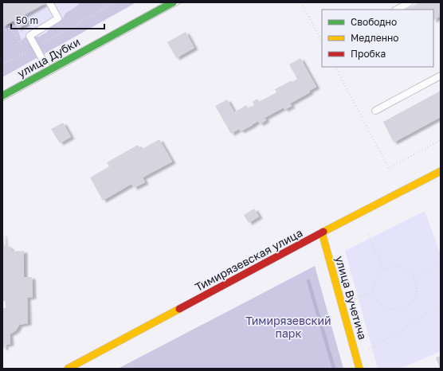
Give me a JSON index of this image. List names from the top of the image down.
{
  "streets": {
    "main road": ["улица Дубки", "Тимирязевская улица", "улица Вучетича"]
  },
  "crossings": [
    ["Тимирязевская улица", "улица Вучетича"]
  ],
  "parks": ["Тимирязевский парк"],
  "legend": ["Свободно", "Медленно", "Пробка"],
  "scale_bar": "50 m"
}
